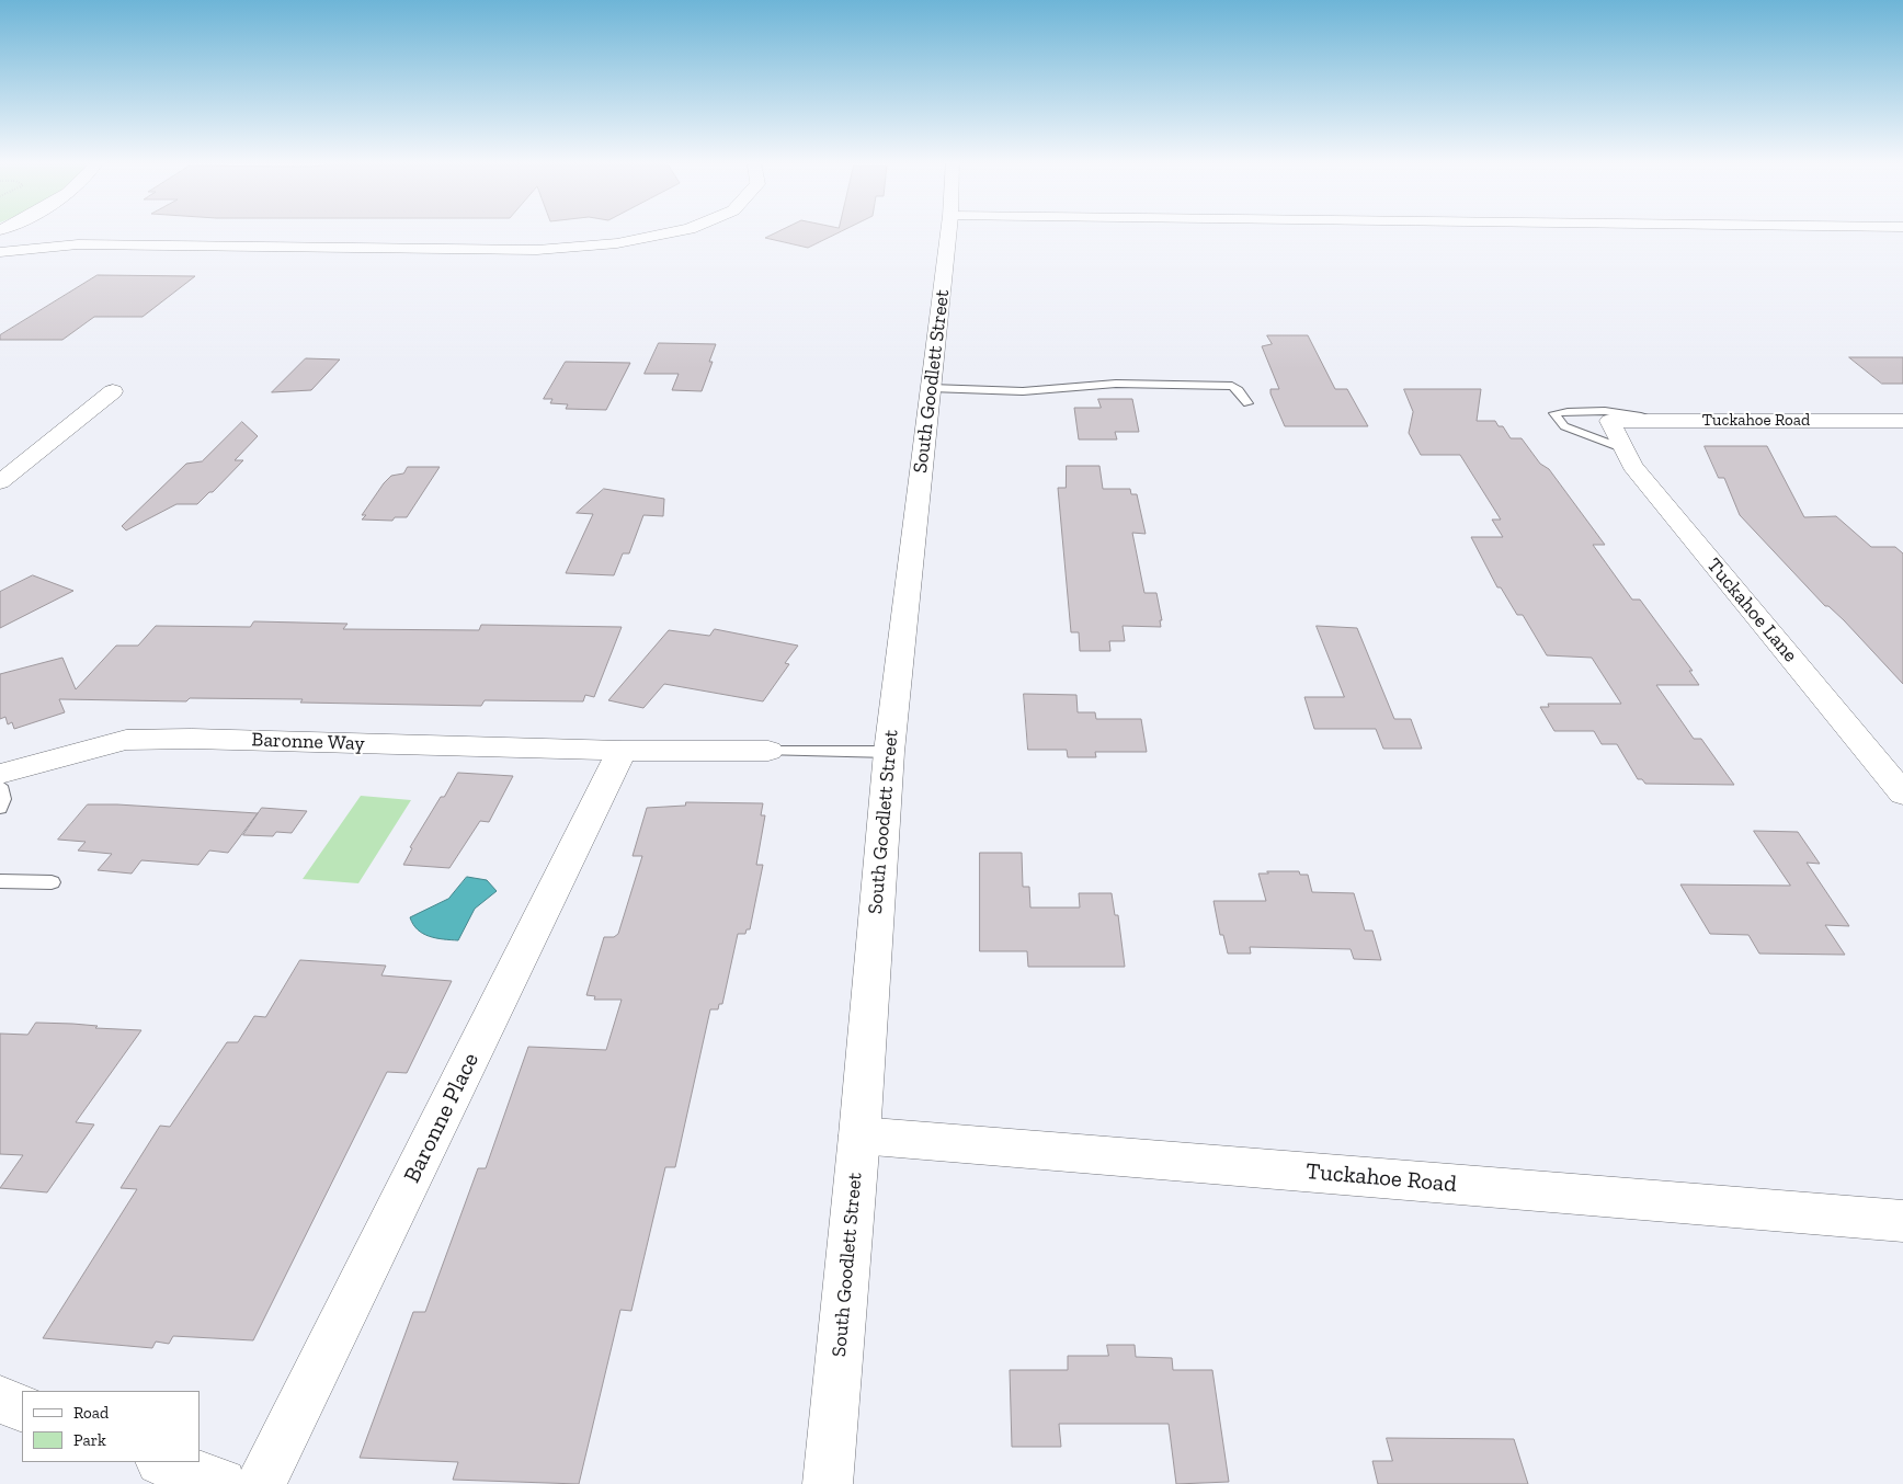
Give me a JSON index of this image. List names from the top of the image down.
{
  "streets": {
    "street": [
      "South Goodlett Street",
      "Tuckahoe Road",
      "Tuckahoe Lane",
      "Baronne Way",
      "Baronne Place"
    ]
  },
  "crossings": [
    ["South Goodlett Street", "Tuckahoe Road"],
    ["Tuckahoe Road", "Tuckahoe Lane"],
    ["Baronne Way", "Baronne Place"]
  ],
  "legend": ["Road", "Park"]
}
